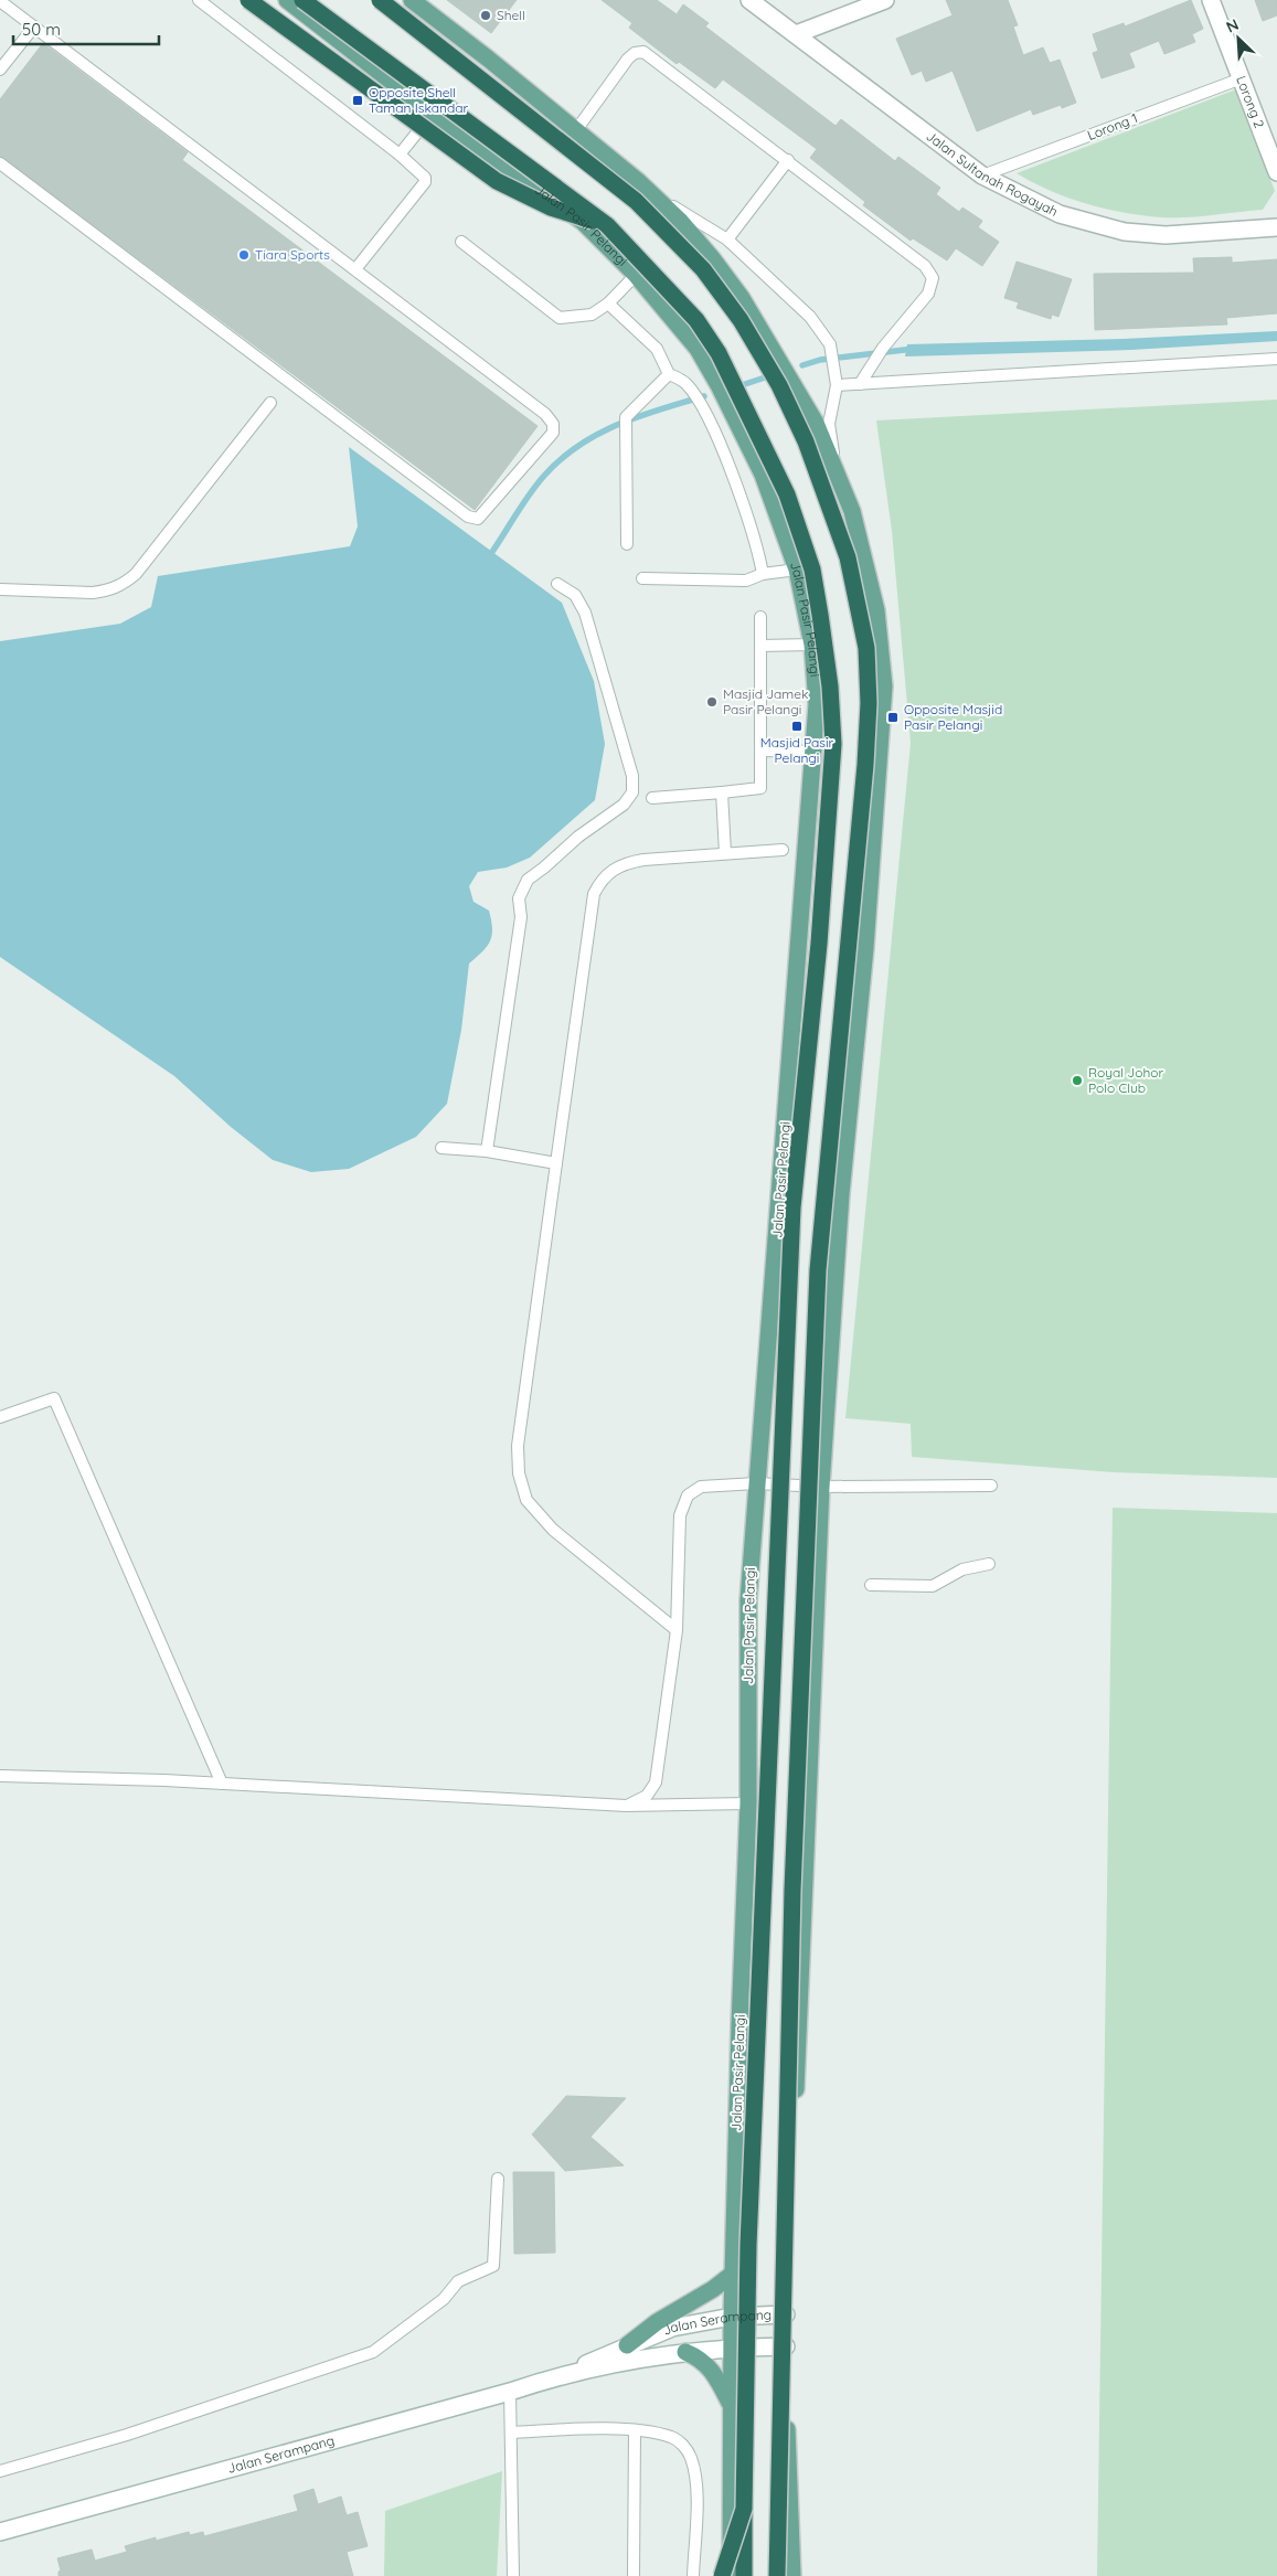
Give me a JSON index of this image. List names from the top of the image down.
{
  "streets": {
    "main road": [
      "Lorong 2",
      "Jalan Sultanah Rogayah",
      "Jalan Pasir Pelangi",
      "Jalan Serampang"
    ],
    "lane": ["Lorong 1"]
  },
  "crossings": [
    ["Lorong 2", "Lorong 1"],
    ["Lorong 1", "Jalan Sultanah Rogayah"],
    ["Jalan Pasir Pelangi", "Jalan Serampang"]
  ],
  "places": {
    "other": [
      "Shell",
      "Tiara Sports",
      "Masjid Jamek Pasir Pelangi",
      "Royal Johor Polo Club"
    ],
    "transit": ["Opposite Shell Taman Iskandar", "Opposite Masjid Pasir Pelangi", "Masjid Pasir Pelangi"]
  },
  "scale_bar": "50 m",
  "north": "top left"
}
